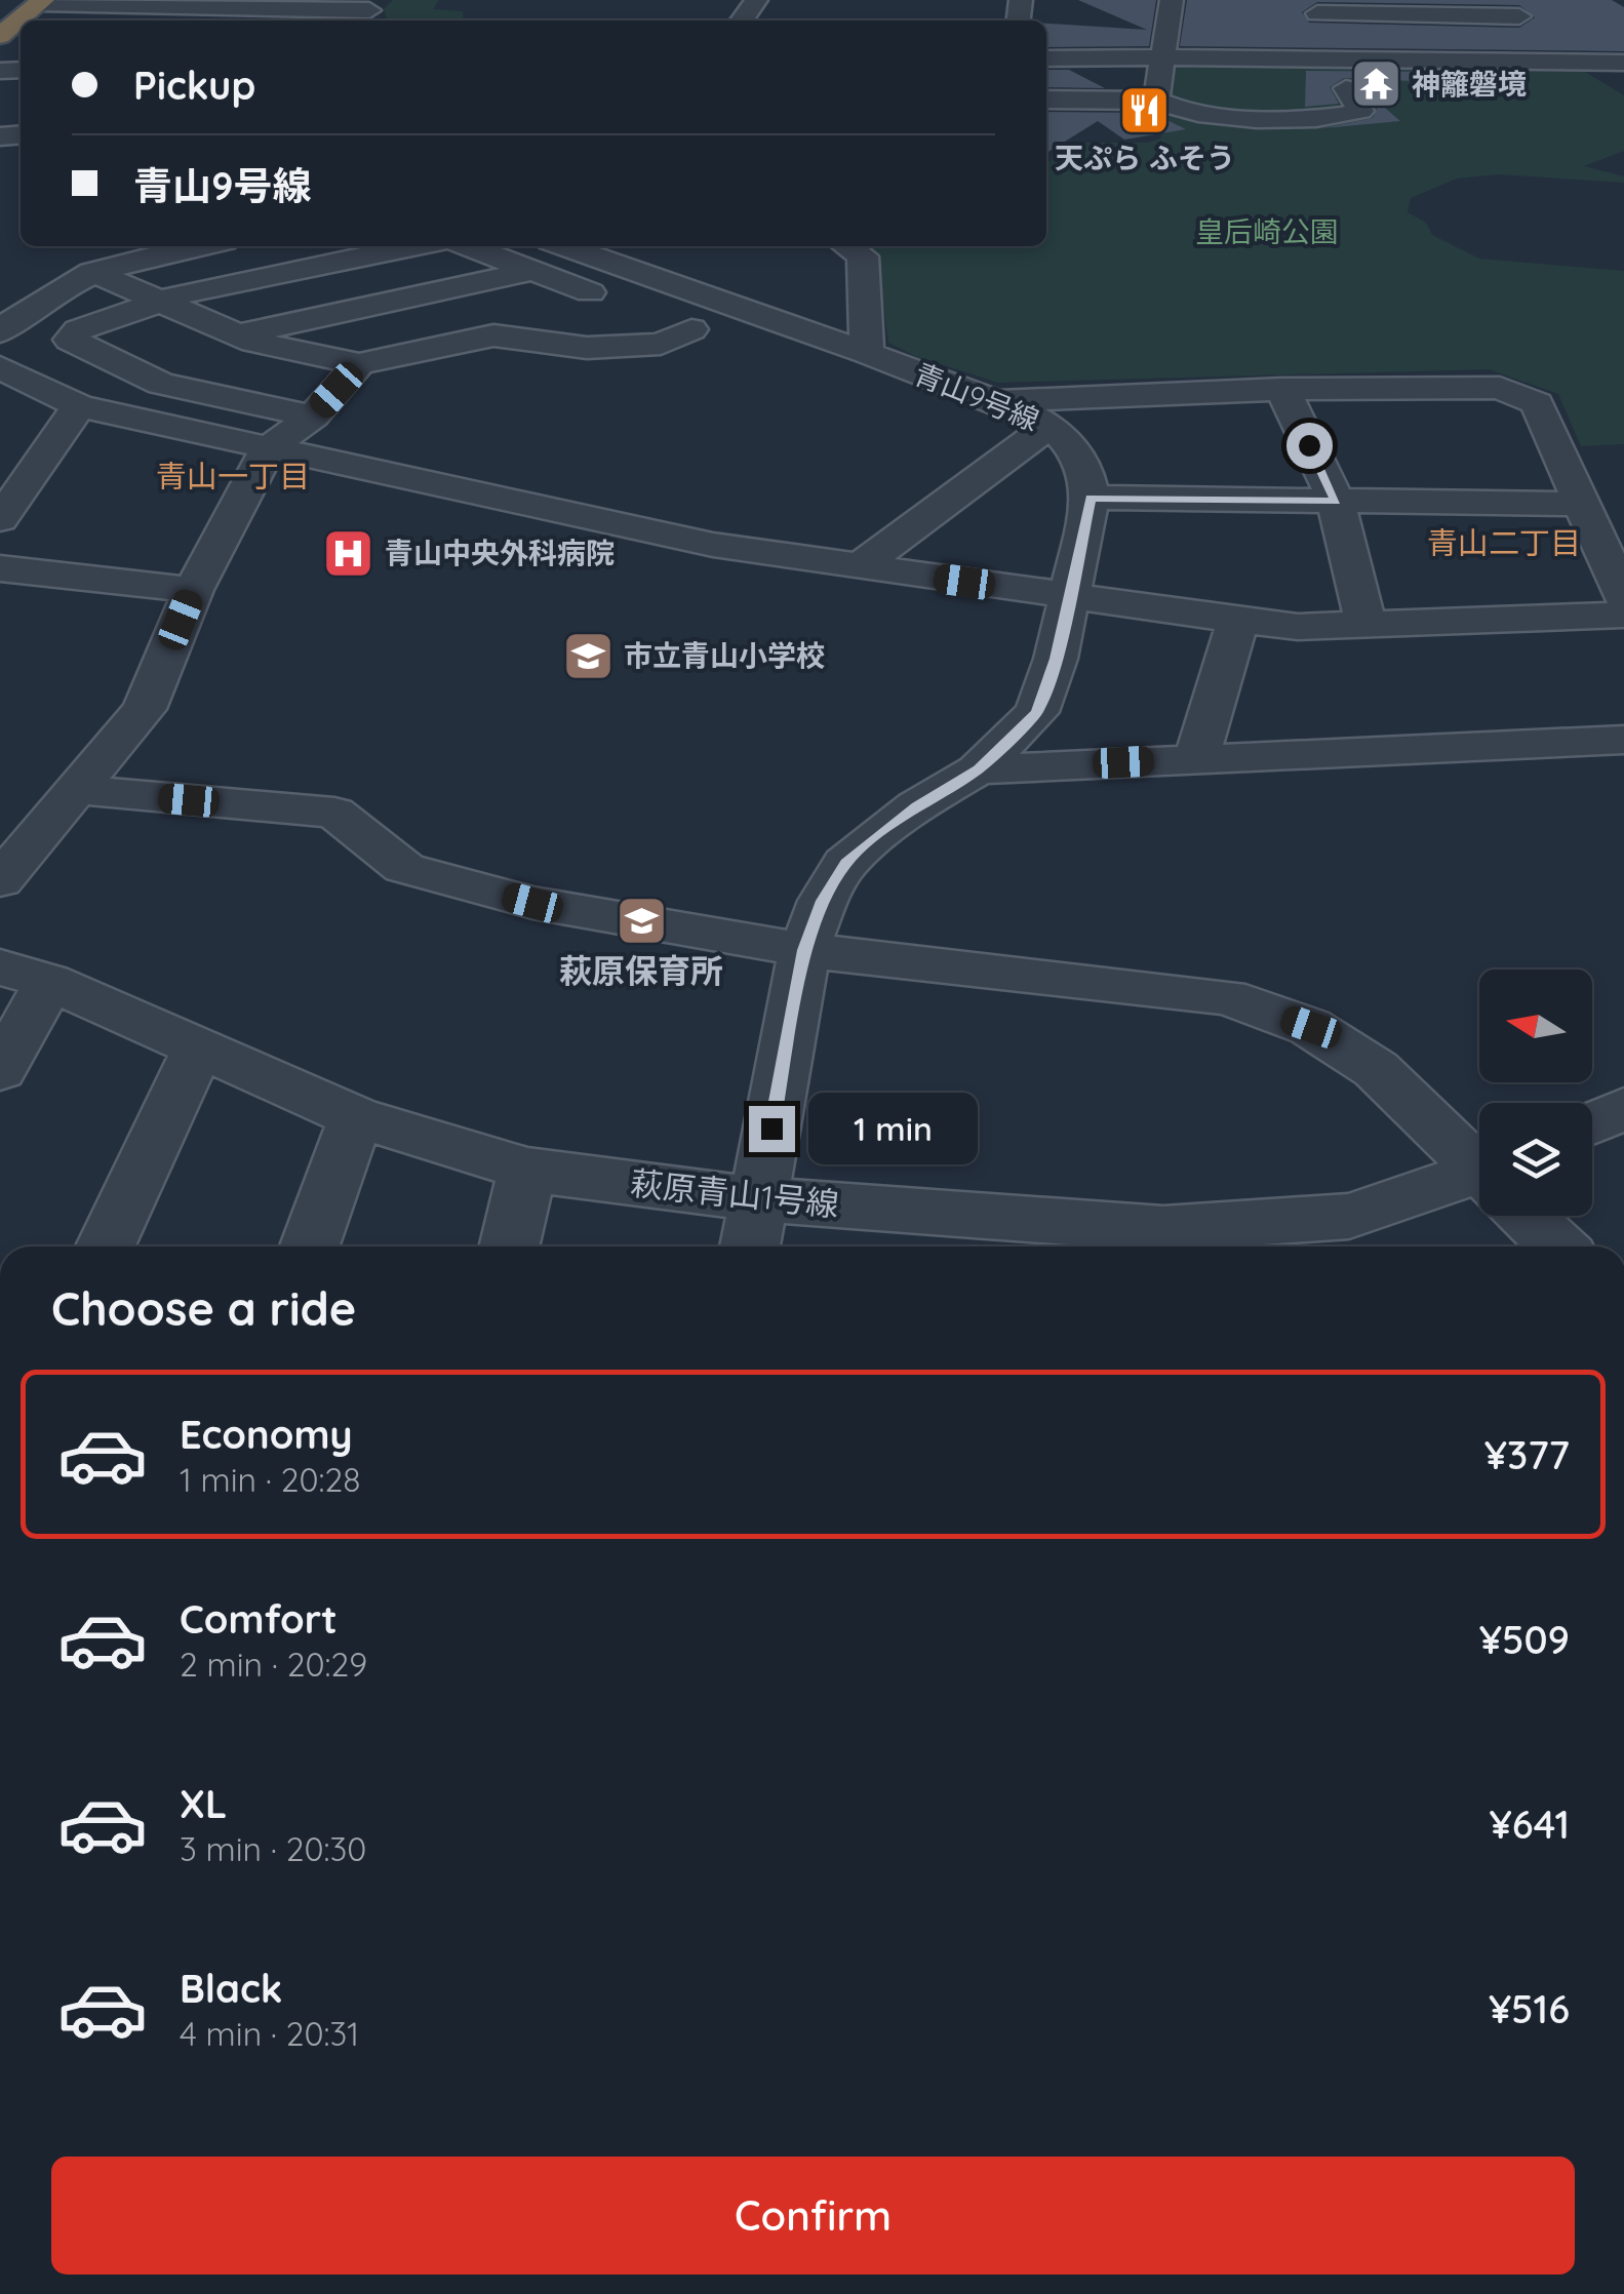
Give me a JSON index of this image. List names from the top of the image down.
{
  "streets": {
    "street": ["青山9号線", "萩原青山1号線"]
  },
  "districts": ["青山一丁目", "青山二丁目"],
  "parks": ["皇后崎公園"],
  "places": {
    "temple": ["神籬磐境"],
    "restaurant": ["天ぷら ふそう"],
    "hospital": ["青山中央外科病院"],
    "school or university": ["市立青山小学校", "萩原保育所"]
  },
  "north": "left",
  "page": {
    "banner": ["Pickup", "青山9号線"],
    "bubble": "1 min",
    "heading": "Choose a ride",
    "list": [
      {
        "name": "Economy",
        "note": "1 min · 20:28",
        "value": "¥377"
      },
      {
        "name": "Comfort",
        "note": "2 min · 20:29",
        "value": "¥509"
      },
      {
        "name": "XL",
        "note": "3 min · 20:30",
        "value": "¥641"
      },
      {
        "name": "Black",
        "note": "4 min · 20:31",
        "value": "¥516"
      }
    ],
    "buttons": "Confirm"
  }
}
